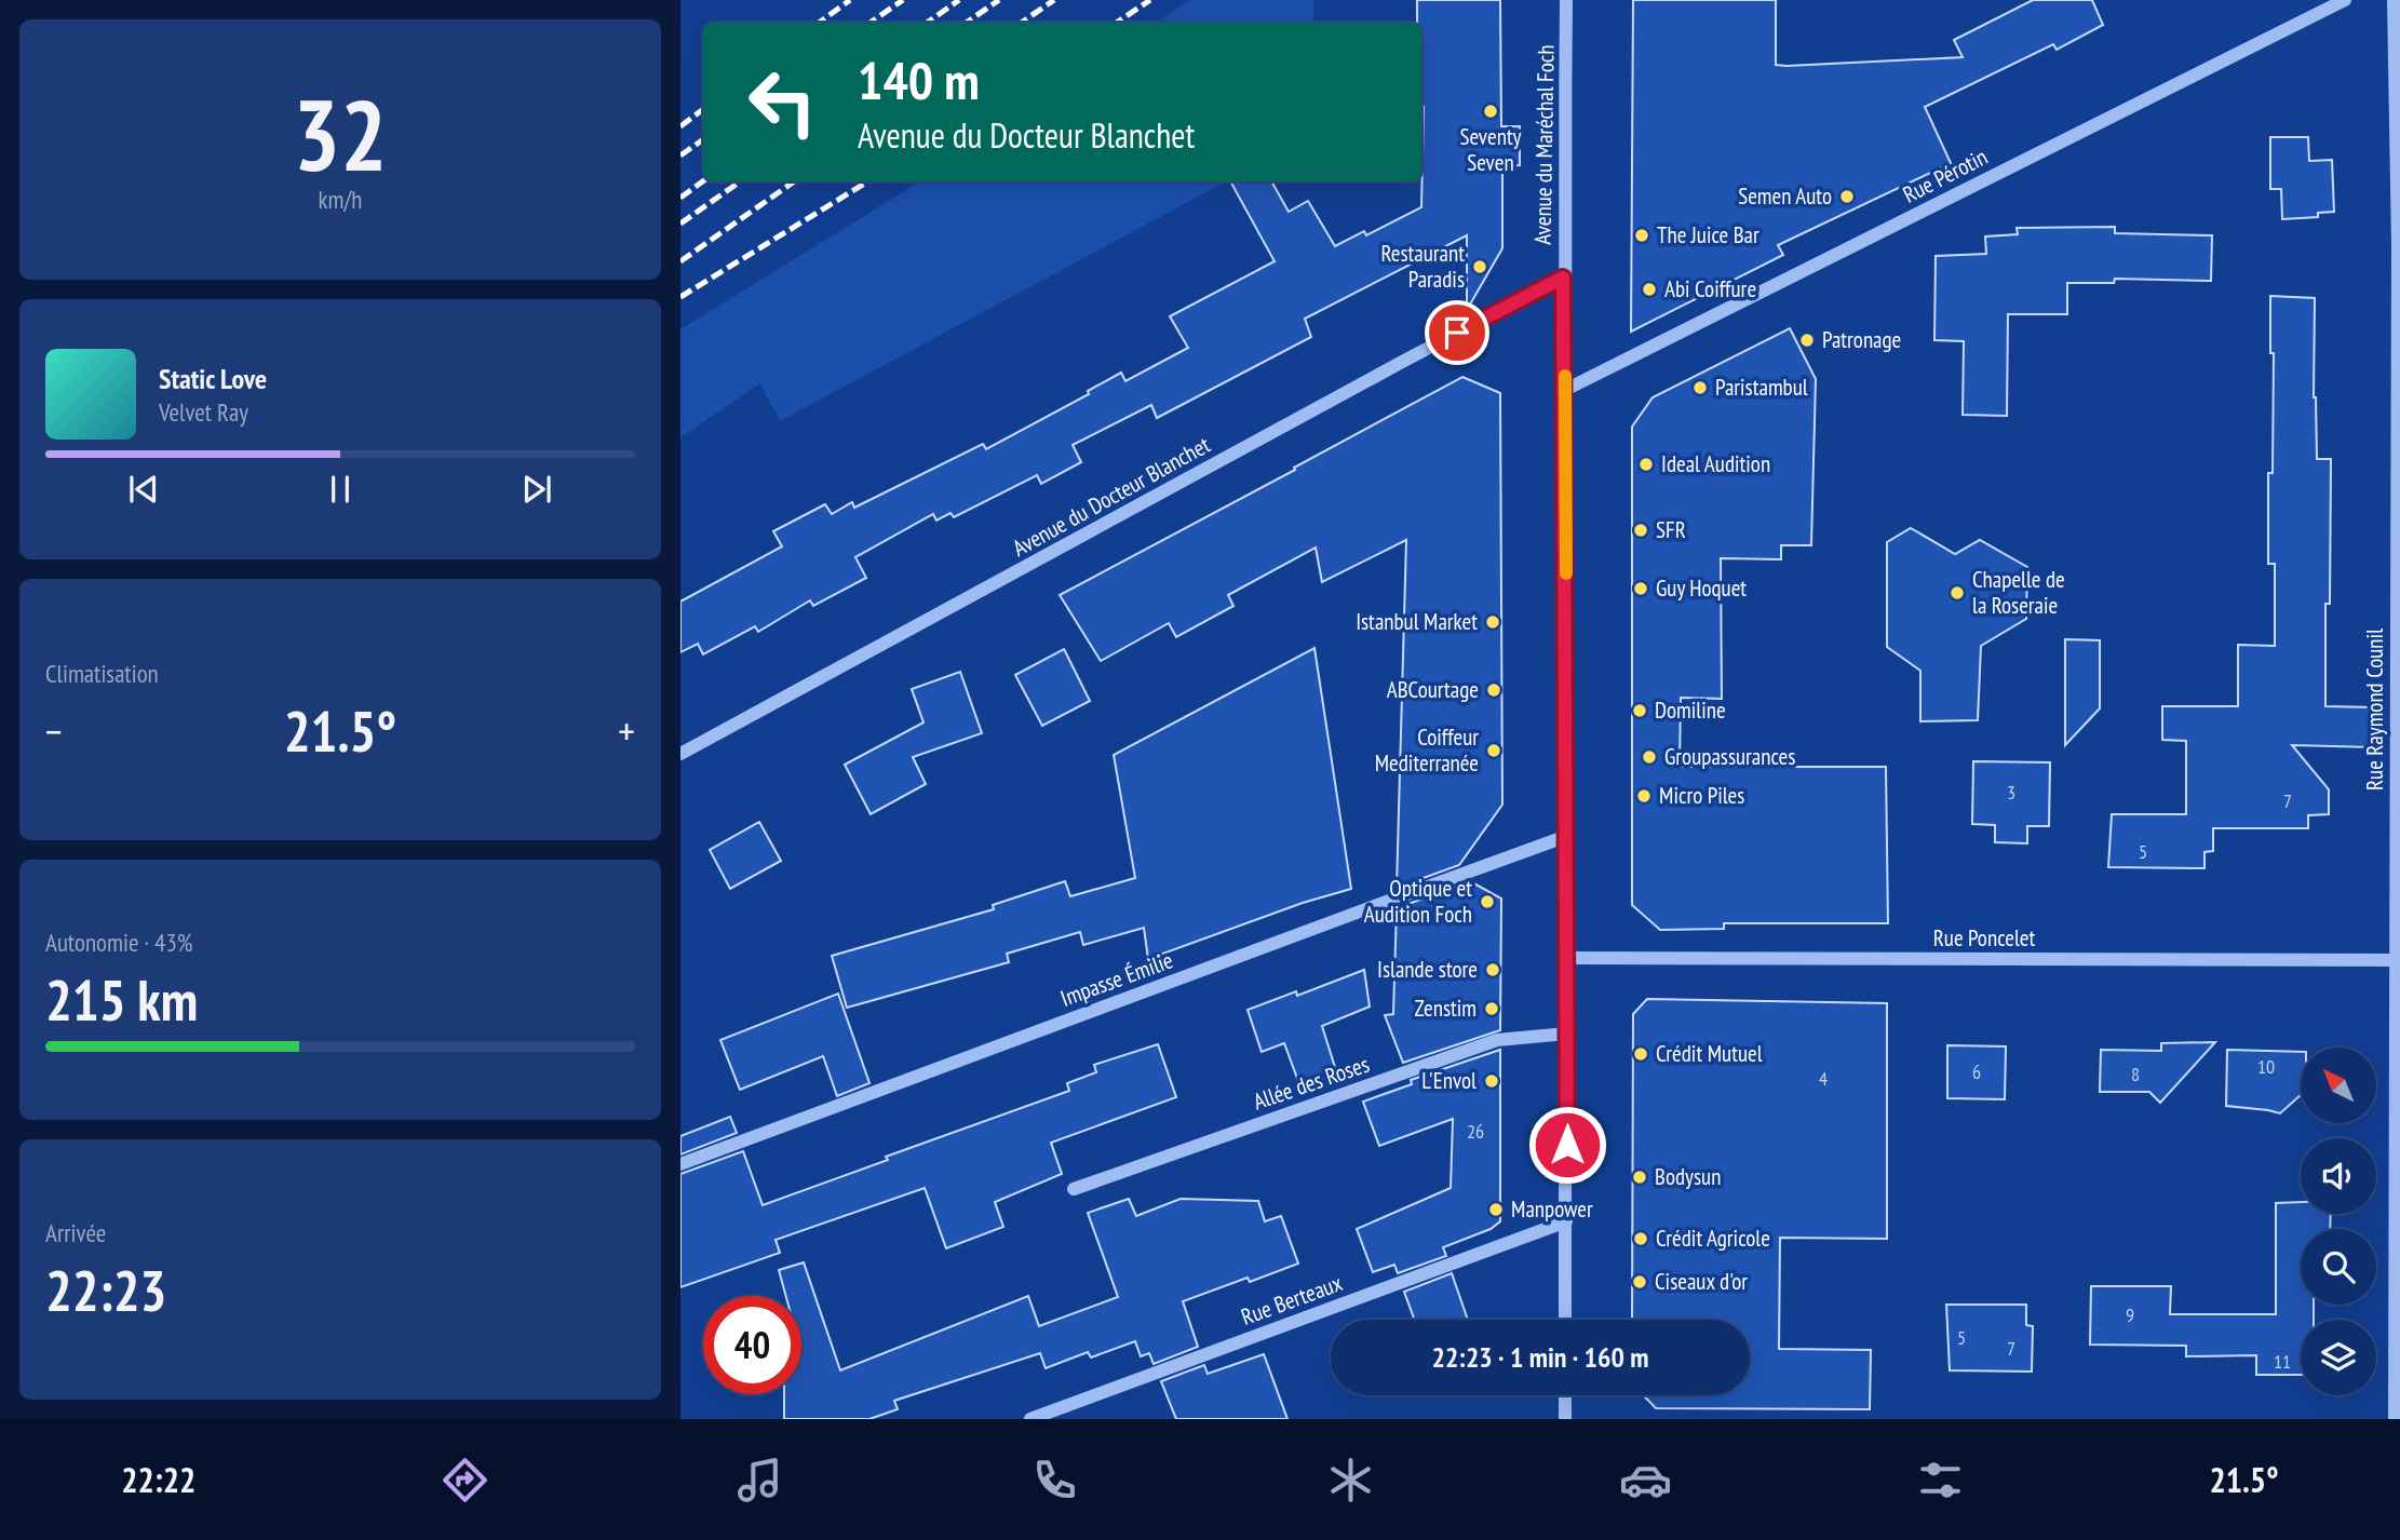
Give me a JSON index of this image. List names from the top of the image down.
{
  "streets": {
    "street": [
      "Avenue du Maréchal Foch",
      "Rue Pérotin",
      "Avenue du Docteur Blanchet",
      "Rue Raymond Counil",
      "Rue Poncelet",
      "Impasse Émilie",
      "Allée des Roses",
      "Rue Berteaux"
    ]
  },
  "crossings": [
    ["Avenue du Maréchal Foch", "Rue Pérotin"],
    ["Avenue du Maréchal Foch", "Avenue du Docteur Blanchet"],
    ["Avenue du Maréchal Foch", "Rue Poncelet"],
    ["Avenue du Maréchal Foch", "Impasse Émilie"],
    ["Avenue du Maréchal Foch", "Allée des Roses"],
    ["Avenue du Maréchal Foch", "Rue Berteaux"],
    ["Rue Raymond Counil", "Rue Poncelet"]
  ],
  "places": [
    "Seventy Seven",
    "Semen Auto",
    "The Juice Bar",
    "Restaurant Paradis",
    "Abi Coiffure",
    "Patronage",
    "Paristambul",
    "Ideal Audition",
    "SFR",
    "Guy Hoquet",
    "Chapelle de la Roseraie",
    "Istanbul Market",
    "ABCourtage",
    "Domiline",
    "Coiffeur Mediterranée",
    "Groupassurances",
    "Micro Piles",
    "Optique et Audition Foch",
    "Islande store",
    "Zenstim",
    "Crédit Mutuel",
    "L'Envol",
    "Bodysun",
    "Manpower",
    "Crédit Agricole",
    "Ciseaux d'or"
  ],
  "house_numbers": [
    "3",
    "7",
    "5",
    "10",
    "6",
    "8",
    "4",
    "26",
    "9",
    "5",
    "7",
    "11"
  ],
  "north": "top left",
  "page": {
    "tile": [
      ["32", "km/h"],
      "Climatisation",
      ["Autonomie · 43%", "215 km"],
      ["Arrivée", "22:23"]
    ],
    "turn": ["140 m", "Avenue du Docteur Blanchet"],
    "song": ["Static Love", "Velvet Ray"],
    "heat": ["−", "21.5°", "+"],
    "limit": "40",
    "trip": "22:23 · 1 min · 160 m",
    "tabs": ["22:22", "21.5°"]
  }
}
